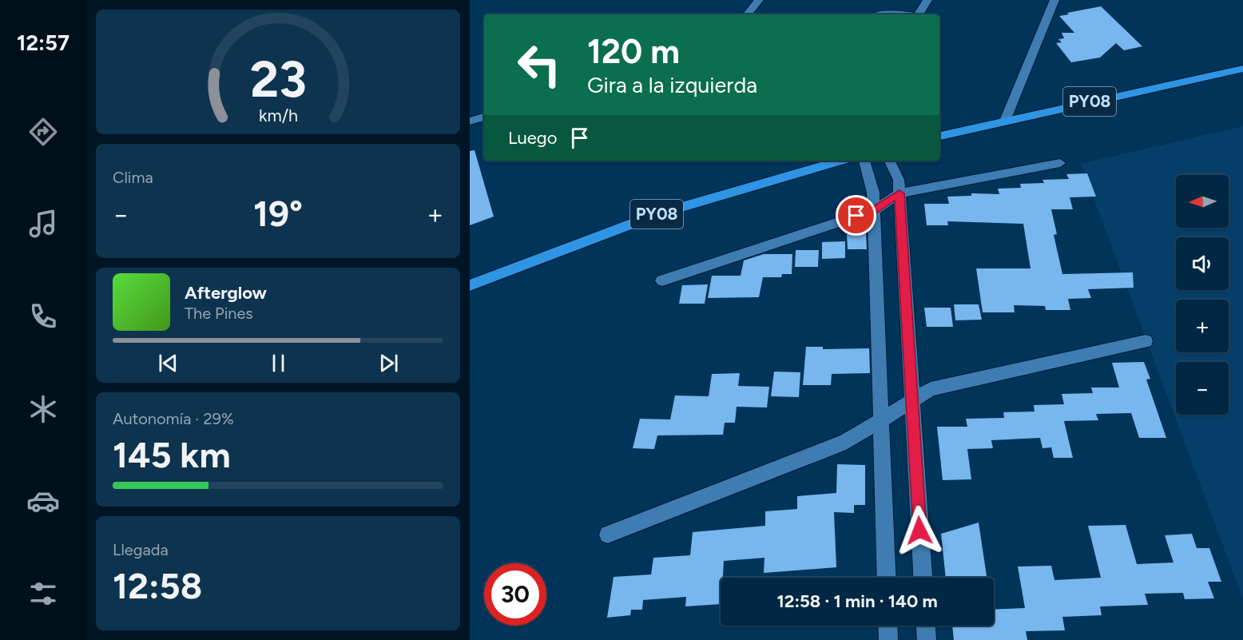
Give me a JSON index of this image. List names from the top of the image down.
{
  "streets": {
    "highway": ["PY08"]
  },
  "north": "left",
  "page": {
    "tabs": "12:57",
    "turn": ["120 m", "Gira a la izquierda"],
    "then": "Luego",
    "tile": [
      "Clima",
      ["Autonomía · 29%", "145 km"],
      ["Llegada", "12:58"]
    ],
    "map_buttons": ["+", "−"],
    "heat": ["−", "19°", "+"],
    "song": ["Afterglow", "The Pines"],
    "limit": "30",
    "trip": "12:58 · 1 min · 140 m",
    "gauge": ["23", "km/h"]
  }
}
